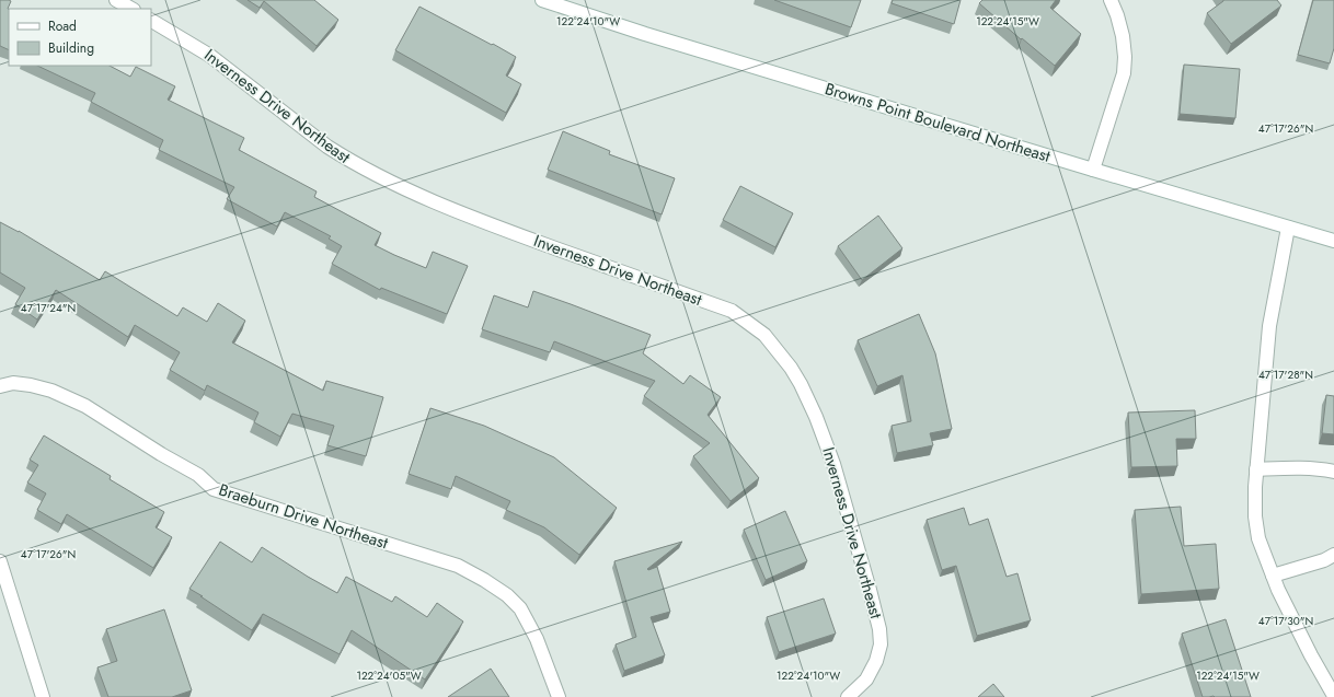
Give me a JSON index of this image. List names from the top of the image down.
{
  "streets": {
    "street": ["Inverness Drive Northeast", "Browns Point Boulevard Northeast", "Braeburn Drive Northeast"]
  },
  "legend": ["Road", "Building"],
  "coordinates": [
    "122°24'10\"W",
    "122°24'15\"W",
    "47°17'26\"N",
    "47°17'24\"N",
    "47°17'28\"N",
    "47°17'30\"N",
    "122°24'05\"W"
  ]
}
